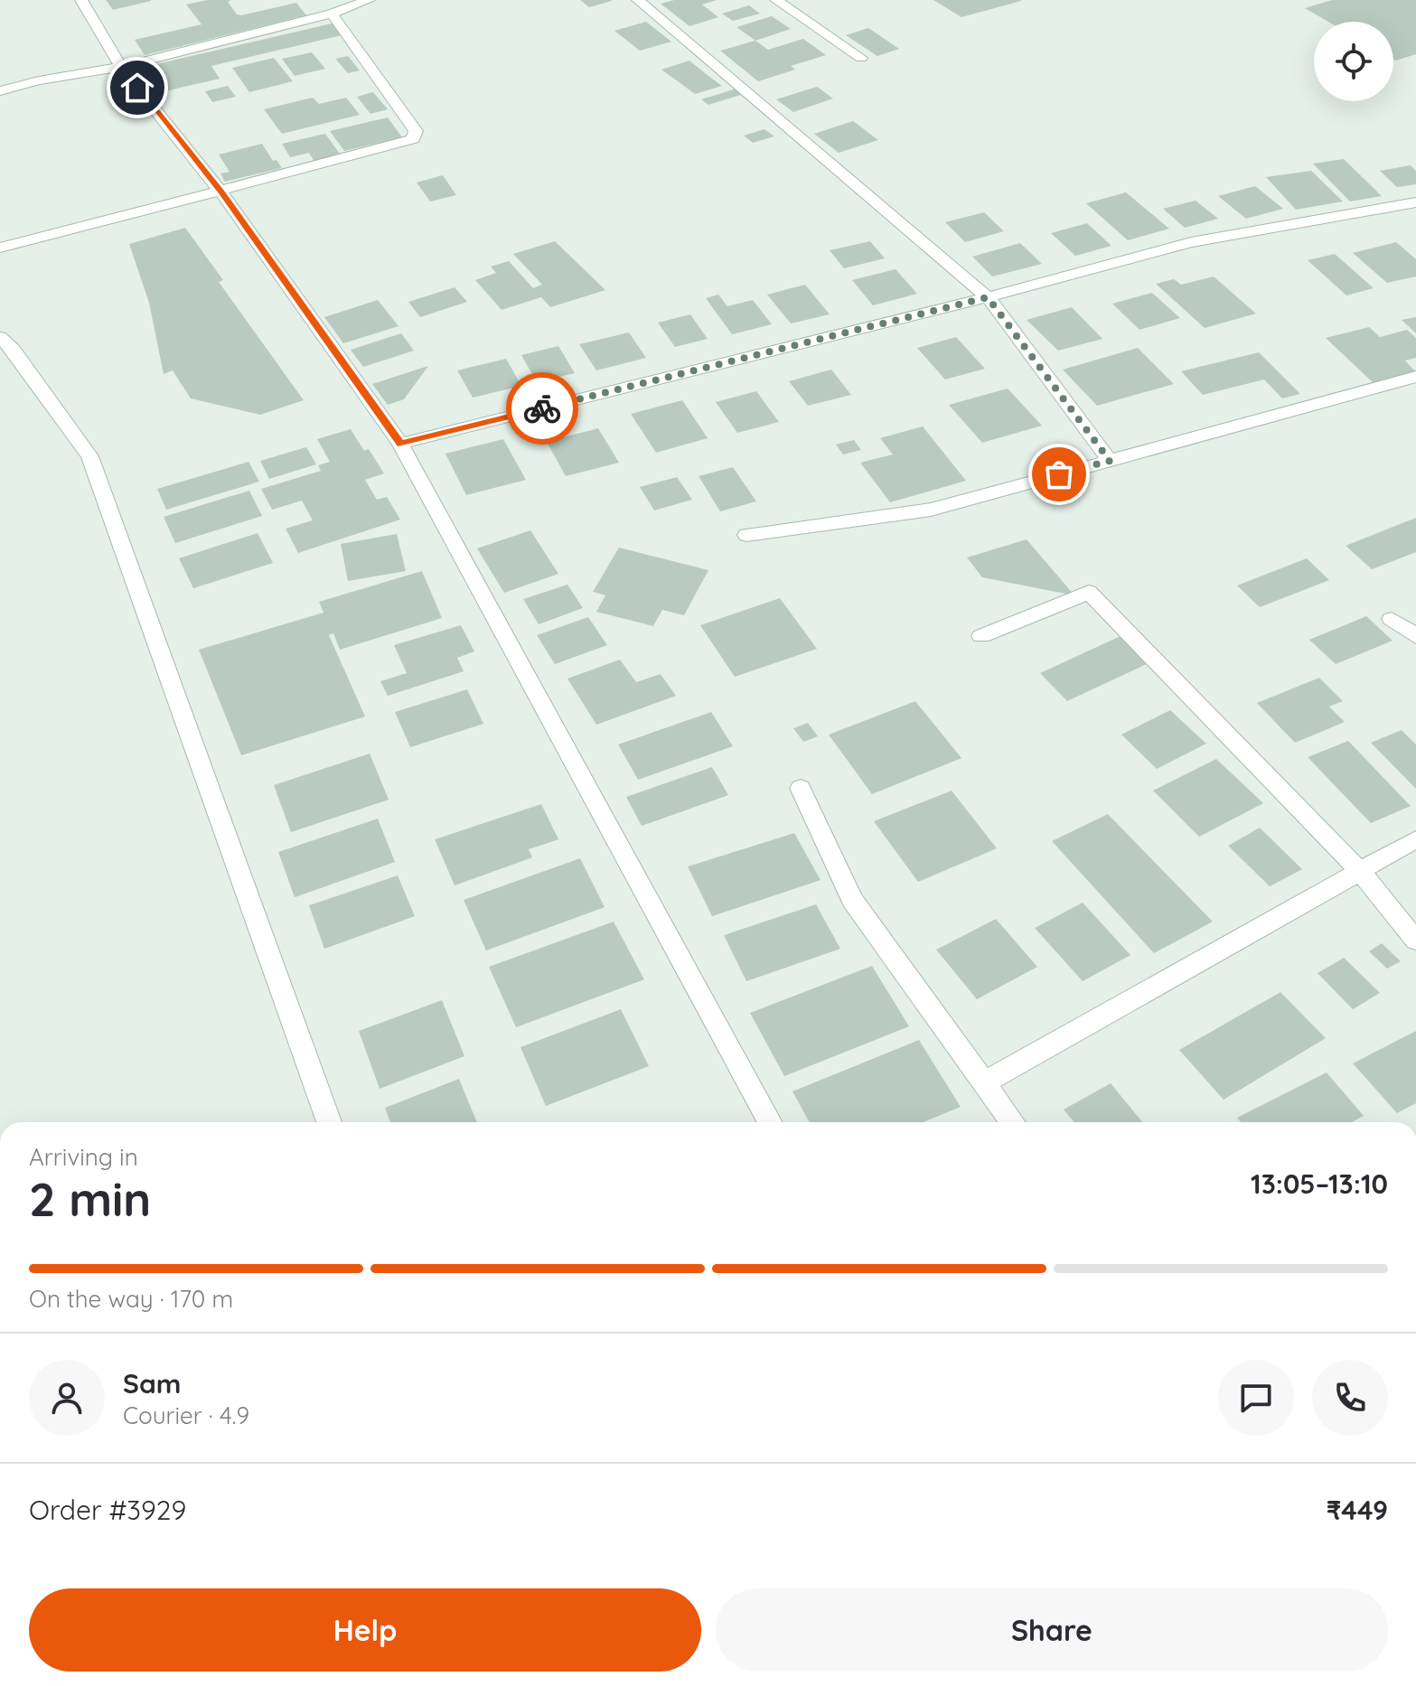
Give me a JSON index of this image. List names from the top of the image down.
{
  "page": {
    "heading": ["2 min", "Arriving in", "13:05–13:10"],
    "panel": [
      "Sam",
      "Courier · 4.9",
      "Order #3929",
      "₹449"
    ],
    "bar": "On the way · 170 m",
    "buttons": ["Help", "Share"]
  }
}
